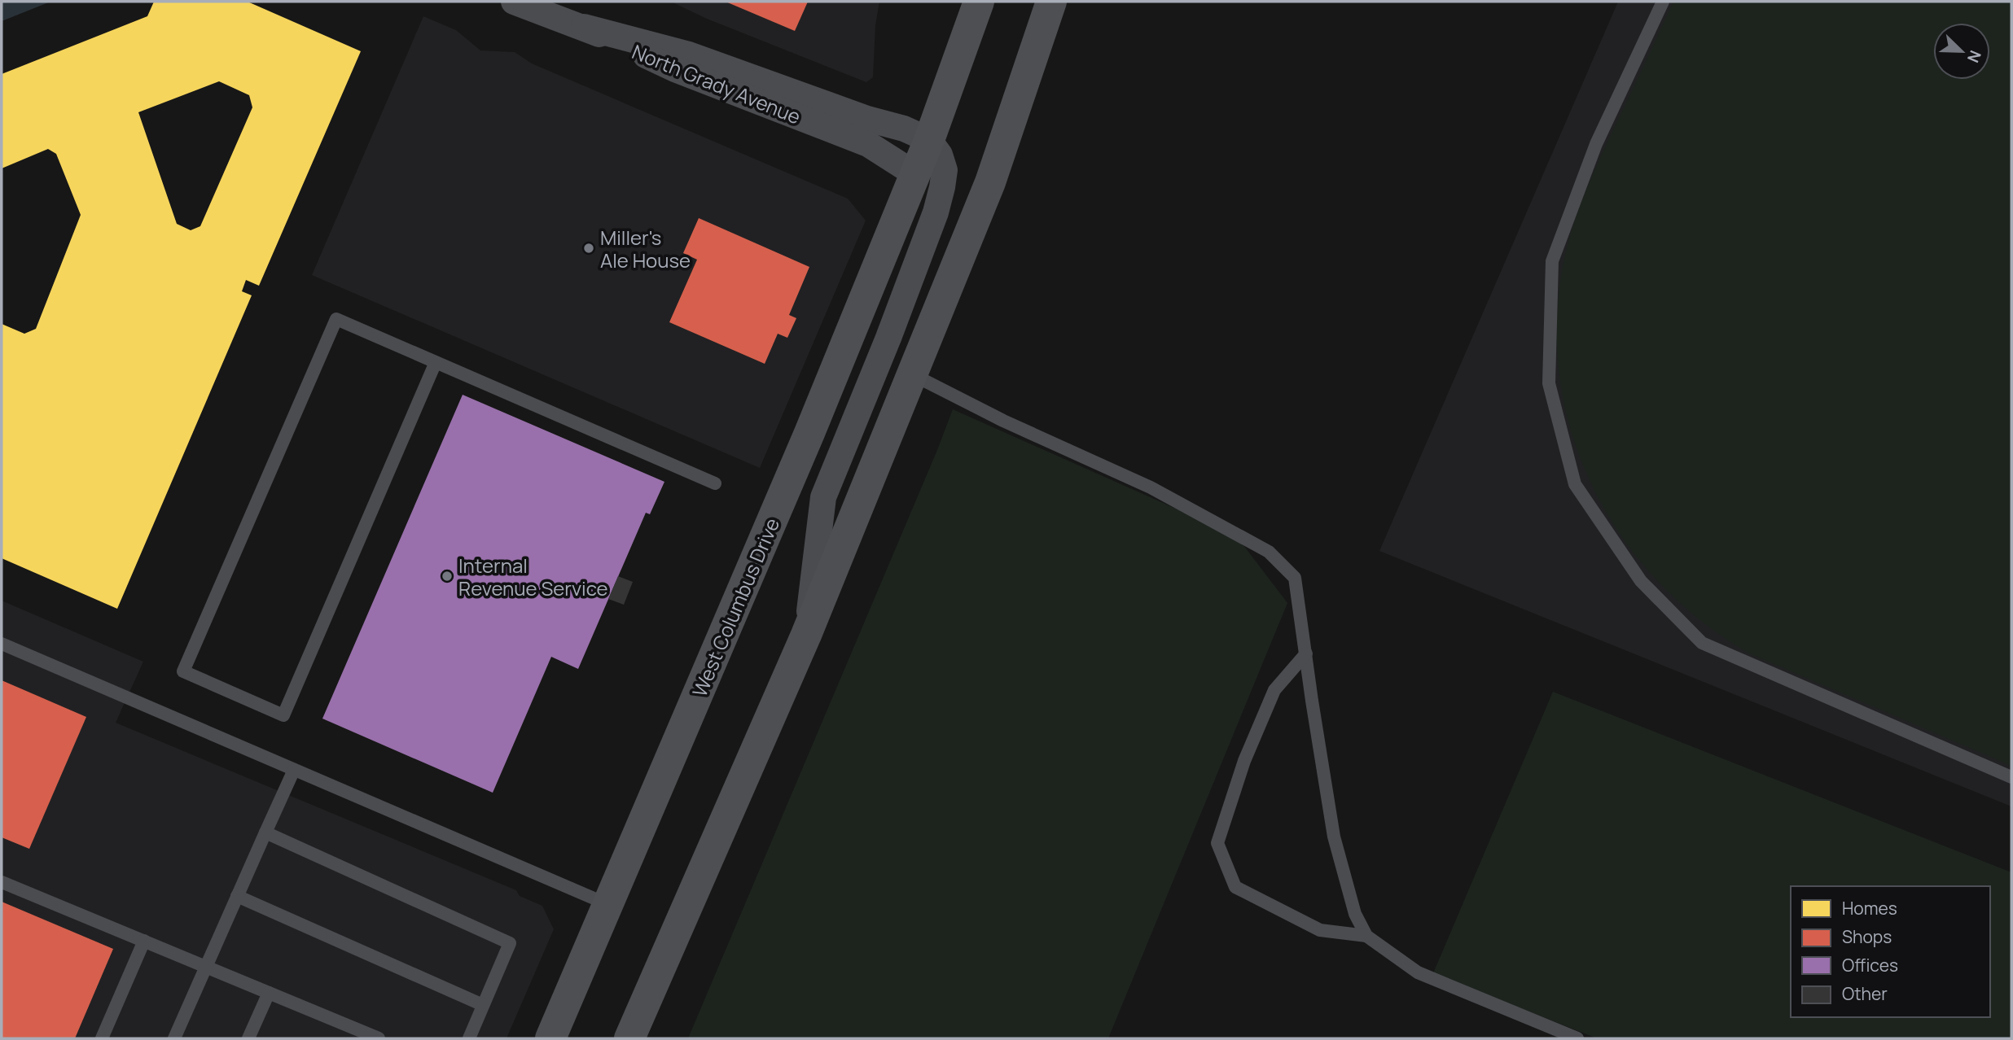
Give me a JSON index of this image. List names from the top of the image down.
{
  "streets": {
    "main road": ["West Columbus Drive"],
    "street": ["North Grady Avenue"]
  },
  "crossings": [
    ["North Grady Avenue", "West Columbus Drive"]
  ],
  "places": ["Miller's Ale House", "Internal Revenue Service"],
  "legend": [
    "Homes",
    "Shops",
    "Offices",
    "Other"
  ],
  "north": "bottom right"
}
